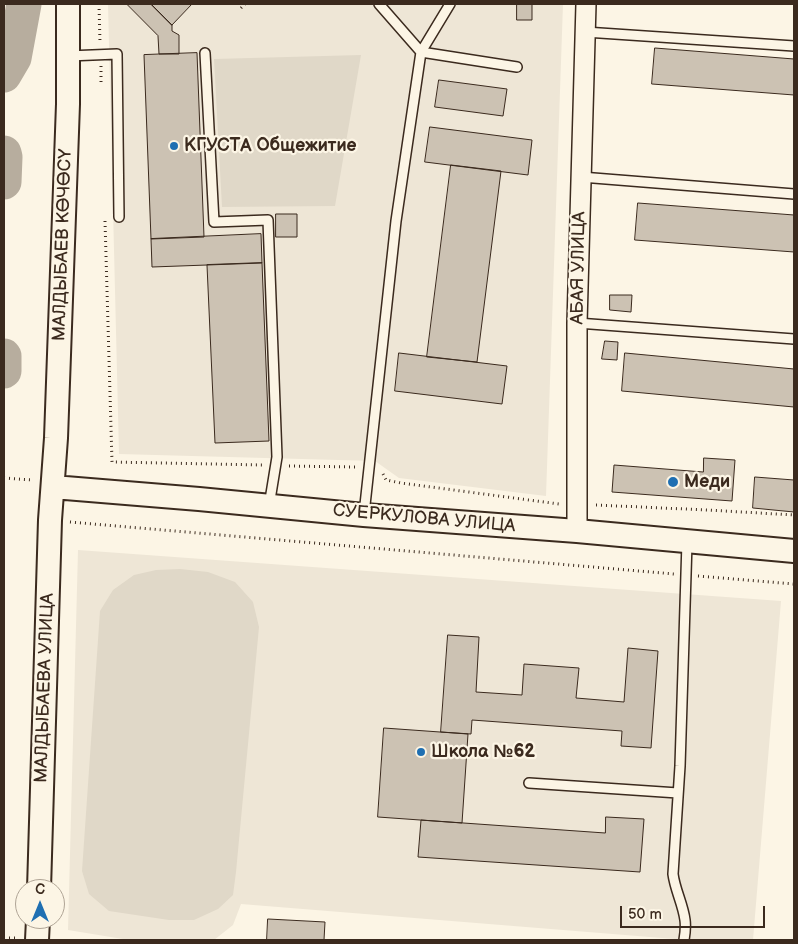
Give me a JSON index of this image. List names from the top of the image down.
{
  "streets": {
    "street": [
      "МАЛДЫБАЕВ КӨЧӨСҮ",
      "АБАЯ УЛИЦА",
      "СУЕРКУЛОВА УЛИЦА",
      "МАЛДЫБАЕВА УЛИЦА"
    ]
  },
  "crossings": [
    ["МАЛДЫБАЕВ КӨЧӨСҮ", "СУЕРКУЛОВА УЛИЦА"],
    ["МАЛДЫБАЕВ КӨЧӨСҮ", "МАЛДЫБАЕВА УЛИЦА"],
    ["АБАЯ УЛИЦА", "СУЕРКУЛОВА УЛИЦА"],
    ["СУЕРКУЛОВА УЛИЦА", "МАЛДЫБАЕВА УЛИЦА"]
  ],
  "places": ["КГУСТА Общежитие", "Меди", "Школа №62"],
  "scale_bar": "50 m",
  "north": "top"
}
